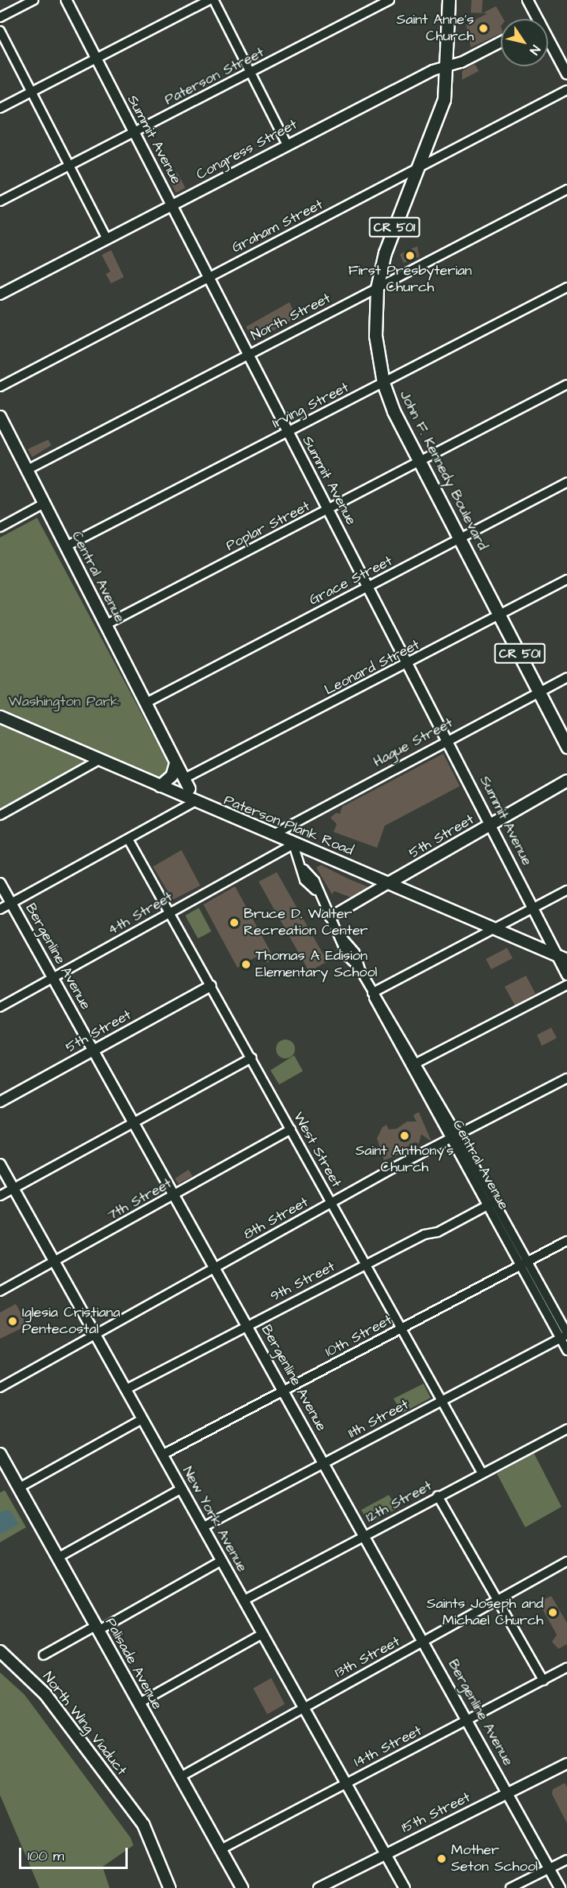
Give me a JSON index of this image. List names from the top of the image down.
{
  "streets": {
    "main road": [
      "CR 501",
      "John F. Kennedy Boulevard",
      "Central Avenue",
      "Paterson Plank Road",
      "5th Street",
      "Palisade Avenue",
      "North Wing Viaduct"
    ],
    "street": [
      "Paterson Street",
      "Summit Avenue",
      "Congress Street",
      "Graham Street",
      "North Street",
      "Irving Street",
      "Poplar Street",
      "Grace Street",
      "Leonard Street",
      "Hague Street",
      "4th Street",
      "Bergenline Avenue",
      "West Street",
      "7th Street",
      "8th Street",
      "9th Street",
      "10th Street",
      "11th Street",
      "12th Street",
      "New York Avenue",
      "13th Street",
      "14th Street",
      "15th Street"
    ]
  },
  "crossings": [
    ["Paterson Street", "Summit Avenue"],
    ["Summit Avenue", "Congress Street"],
    ["Summit Avenue", "Graham Street"],
    ["Summit Avenue", "North Street"],
    ["Summit Avenue", "Irving Street"],
    ["Summit Avenue", "Poplar Street"],
    ["Summit Avenue", "Grace Street"],
    ["Summit Avenue", "Leonard Street"],
    ["Summit Avenue", "Hague Street"],
    ["Summit Avenue", "Paterson Plank Road"],
    ["Summit Avenue", "5th Street"],
    ["Congress Street", "John F. Kennedy Boulevard"],
    ["Graham Street", "John F. Kennedy Boulevard"],
    ["North Street", "John F. Kennedy Boulevard"],
    ["North Street", "Central Avenue"],
    ["Irving Street", "John F. Kennedy Boulevard"],
    ["Irving Street", "Central Avenue"],
    ["John F. Kennedy Boulevard", "Poplar Street"],
    ["John F. Kennedy Boulevard", "Grace Street"],
    ["John F. Kennedy Boulevard", "Leonard Street"],
    ["John F. Kennedy Boulevard", "Hague Street"],
    ["Poplar Street", "Central Avenue"],
    ["Central Avenue", "Grace Street"],
    ["Central Avenue", "Leonard Street"],
    ["Central Avenue", "Paterson Plank Road"],
    ["Central Avenue", "5th Street"],
    ["Central Avenue", "4th Street"],
    ["Central Avenue", "8th Street"],
    ["Central Avenue", "9th Street"],
    ["Central Avenue", "10th Street"],
    ["Central Avenue", "11th Street"],
    ["Hague Street", "Paterson Plank Road"],
    ["Paterson Plank Road", "5th Street"],
    ["Paterson Plank Road", "4th Street"],
    ["5th Street", "Bergenline Avenue"],
    ["5th Street", "West Street"],
    ["4th Street", "Bergenline Avenue"],
    ["4th Street", "West Street"],
    ["Bergenline Avenue", "7th Street"],
    ["Bergenline Avenue", "8th Street"],
    ["Bergenline Avenue", "9th Street"],
    ["Bergenline Avenue", "10th Street"],
    ["Bergenline Avenue", "11th Street"],
    ["Bergenline Avenue", "12th Street"],
    ["Bergenline Avenue", "13th Street"],
    ["Bergenline Avenue", "14th Street"],
    ["Bergenline Avenue", "15th Street"],
    ["West Street", "7th Street"],
    ["West Street", "8th Street"],
    ["West Street", "9th Street"],
    ["West Street", "10th Street"],
    ["West Street", "11th Street"],
    ["West Street", "12th Street"],
    ["7th Street", "New York Avenue"],
    ["8th Street", "New York Avenue"],
    ["9th Street", "New York Avenue"],
    ["10th Street", "New York Avenue"],
    ["11th Street", "New York Avenue"],
    ["12th Street", "New York Avenue"],
    ["New York Avenue", "13th Street"],
    ["New York Avenue", "14th Street"],
    ["New York Avenue", "15th Street"],
    ["13th Street", "Palisade Avenue"],
    ["Palisade Avenue", "14th Street"]
  ],
  "parks": ["Washington Park"],
  "places": [
    "Saint Anne's Church",
    "First Presbyterian Church",
    "Bruce D. Walter Recreation Center",
    "Thomas A Edision Elementary School",
    "Saint Anthony's Church",
    "Iglesia Cristiana Pentecostal",
    "Saints Joseph and Michael Church",
    "Mother Seton School"
  ],
  "scale_bar": "100 m",
  "north": "bottom right"
}
